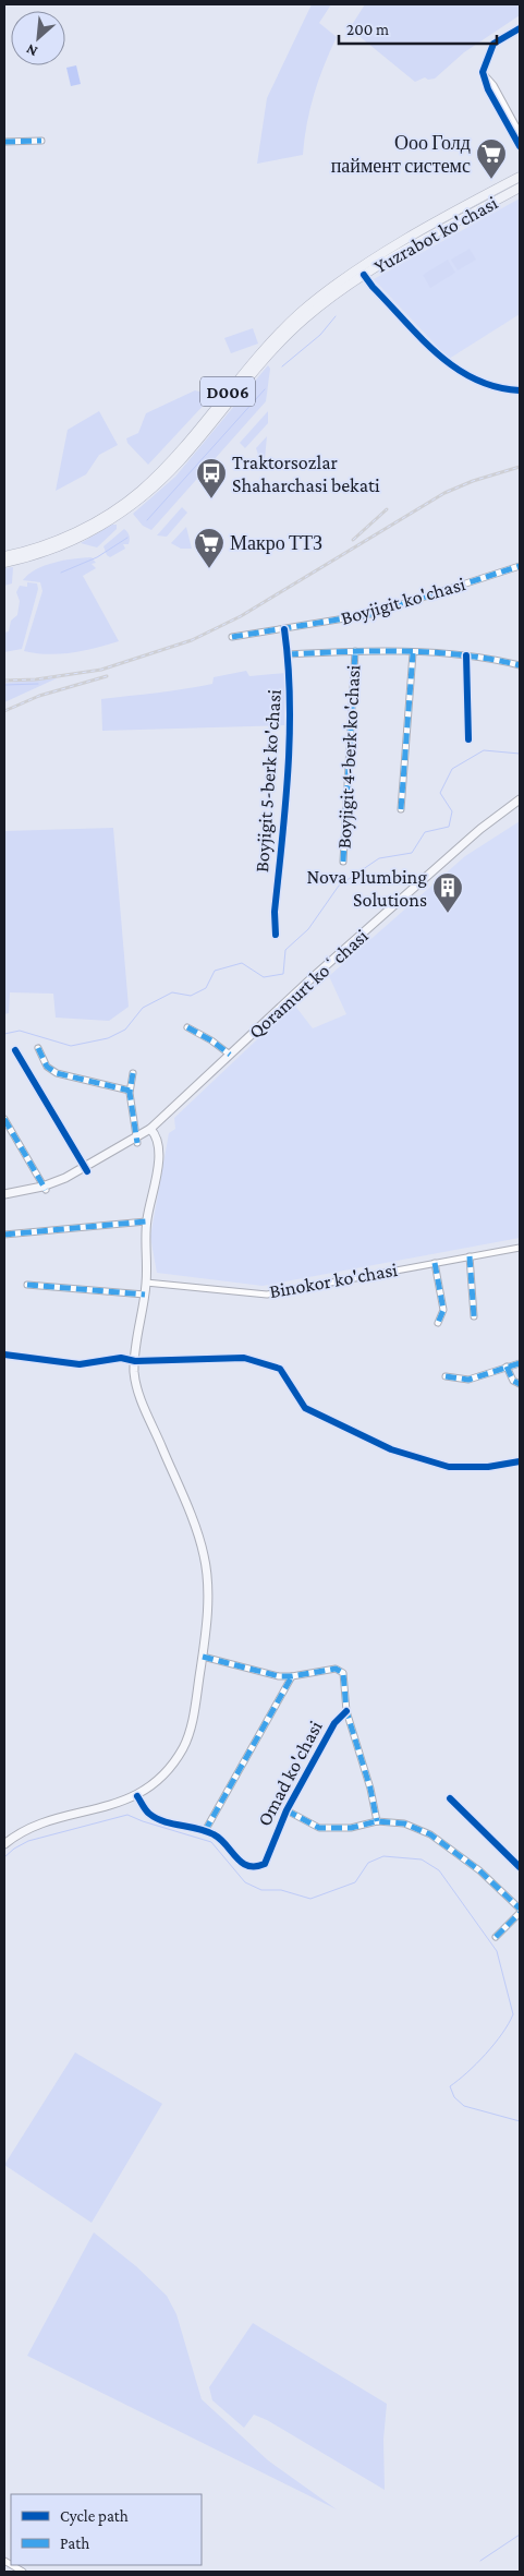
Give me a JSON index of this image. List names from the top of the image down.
{
  "streets": {
    "main road": ["Yuzrabot ko'chasi", "D006", "Qoramurt koʻchasi"],
    "street": [
      "Boyjigit ko'chasi",
      "Boyjigit 4-berk ko'chasi",
      "Boyjigit 5-berk ko'chasi",
      "Binokor ko'chasi",
      "Omad ko'chasi"
    ]
  },
  "crossings": [
    ["Boyjigit ko'chasi", "Boyjigit 4-berk ko'chasi"],
    ["Boyjigit ko'chasi", "Boyjigit 5-berk ko'chasi"]
  ],
  "places": {
    "supermarket": ["Ооо Голд паймент системс", "Макро ТТЗ"],
    "bus stop": ["Traktorsozlar Shaharchasi bekati"],
    "building": ["Nova Plumbing Solutions"]
  },
  "legend": ["Cycle path", "Path"],
  "scale_bar": "200 m",
  "north": "bottom left"
}
